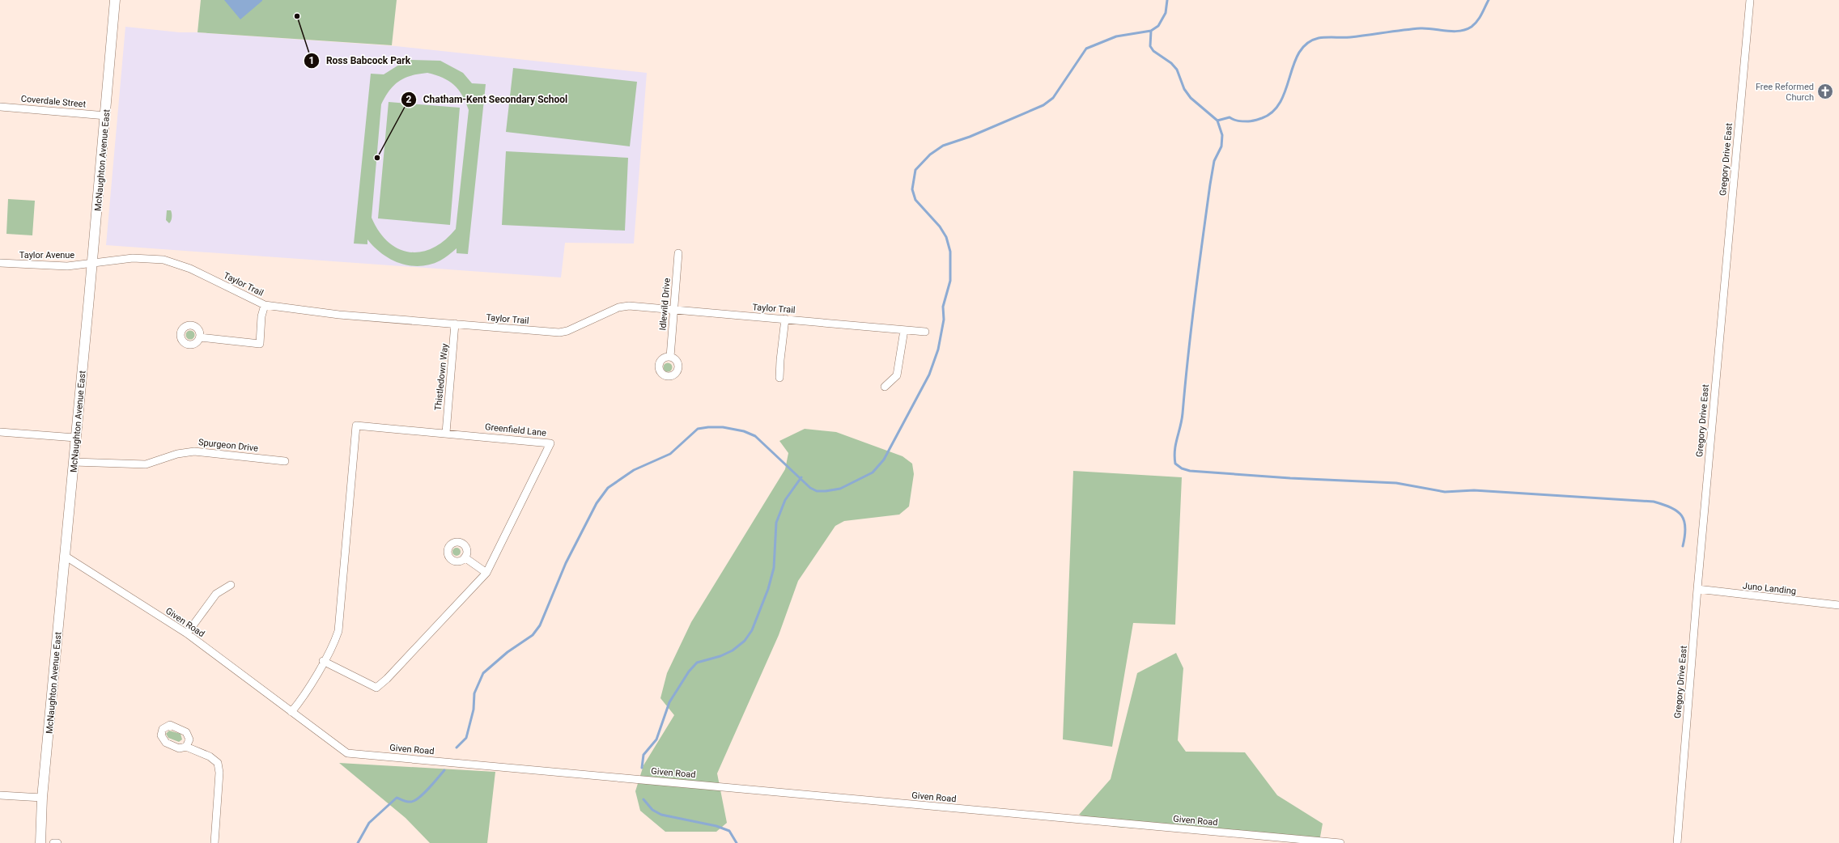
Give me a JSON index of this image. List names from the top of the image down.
{
  "streets": {
    "main road": ["McNaughton Avenue East"],
    "street": [
      "Coverdale Street",
      "Gregory Drive East",
      "Taylor Avenue",
      "Taylor Trail",
      "Idlewild Drive",
      "Thistledown Way",
      "Greenfield Lane",
      "Spurgeon Drive",
      "Juno Landing",
      "Given Road"
    ]
  },
  "crossings": [
    ["Coverdale Street", "McNaughton Avenue East"],
    ["Gregory Drive East", "Juno Landing"],
    ["McNaughton Avenue East", "Taylor Avenue"],
    ["McNaughton Avenue East", "Taylor Trail"],
    ["McNaughton Avenue East", "Spurgeon Drive"],
    ["McNaughton Avenue East", "Given Road"],
    ["Taylor Avenue", "Taylor Trail"],
    ["Taylor Trail", "Idlewild Drive"],
    ["Taylor Trail", "Thistledown Way"],
    ["Thistledown Way", "Greenfield Lane"],
    ["Greenfield Lane", "Given Road"]
  ],
  "places": {
    "other": ["Ross Babcock Park", "Chatham-Kent Secondary School"],
    "church": ["Free Reformed Church"]
  }
}
